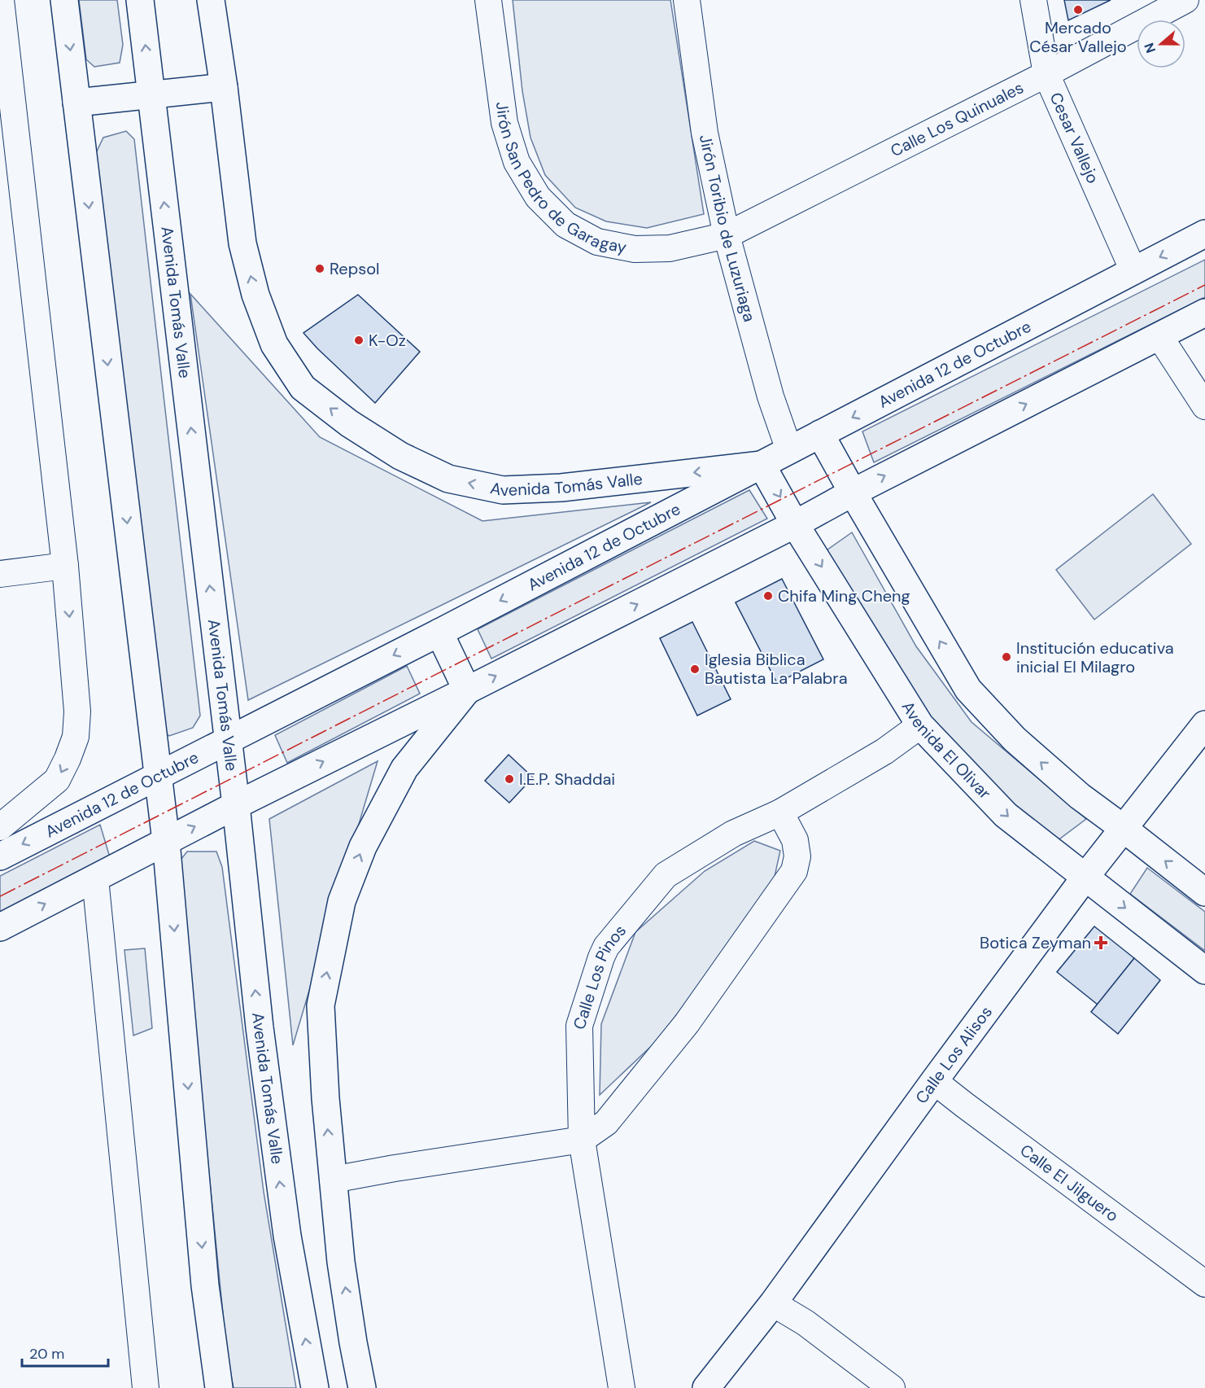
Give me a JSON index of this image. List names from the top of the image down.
{
  "streets": {
    "main road": [
      "Avenida Tomás Valle",
      "Avenida 12 de Octubre",
      "Avenida El Olivar",
      "Calle Los Alisos"
    ],
    "street": [
      "Calle Los Quinuales",
      "Cesar Vallejo",
      "Jirón San Pedro de Garagay",
      "Jirón Toribio de Luzuriaga",
      "Calle Los Pinos",
      "Calle El Jilguero"
    ]
  },
  "crossings": [
    ["Calle Los Quinuales", "Cesar Vallejo"],
    ["Calle Los Quinuales", "Jirón San Pedro de Garagay"],
    ["Calle Los Quinuales", "Jirón Toribio de Luzuriaga"],
    ["Cesar Vallejo", "Avenida 12 de Octubre"],
    ["Jirón San Pedro de Garagay", "Jirón Toribio de Luzuriaga"],
    ["Jirón Toribio de Luzuriaga", "Avenida 12 de Octubre"],
    ["Avenida Tomás Valle", "Avenida 12 de Octubre"],
    ["Avenida Tomás Valle", "Avenida El Olivar"],
    ["Avenida 12 de Octubre", "Avenida El Olivar"],
    ["Avenida El Olivar", "Calle Los Pinos"],
    ["Avenida El Olivar", "Calle Los Alisos"],
    ["Calle Los Alisos", "Calle El Jilguero"]
  ],
  "places": {
    "other": [
      "Mercado César Vallejo",
      "Repsol",
      "K-Oz",
      "Chifa Ming Cheng",
      "Institución educativa inicial El Milagro",
      "Iglesia Biblica Bautista La Palabra",
      "I.E.P. Shaddai"
    ],
    "health": ["Botica Zeyman"]
  },
  "scale_bar": "20 m",
  "north": "left"
}
